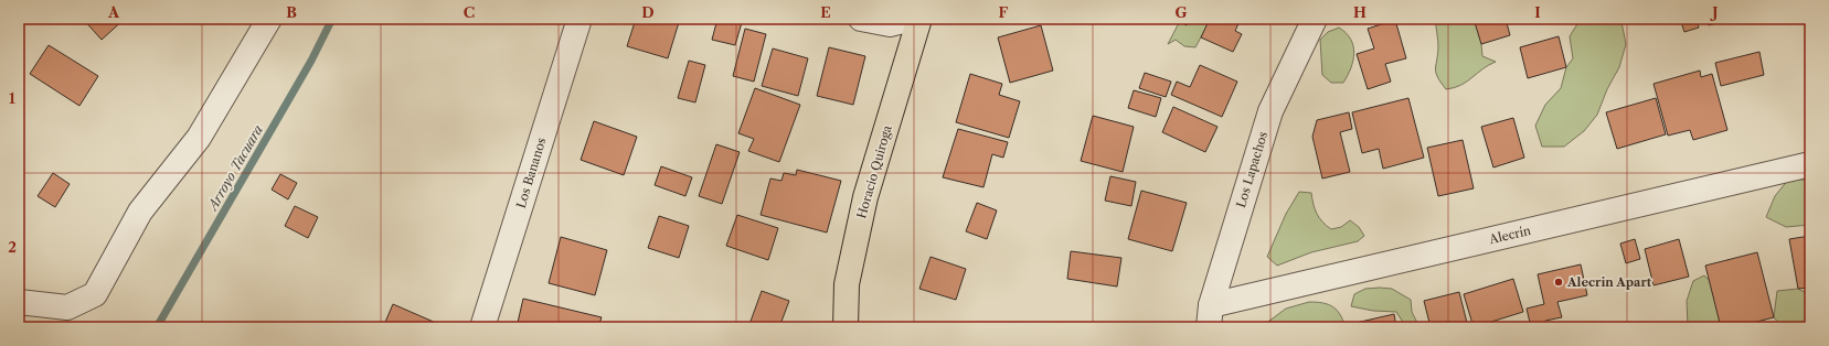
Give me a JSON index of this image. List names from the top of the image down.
{
  "streets": {
    "main road": ["Horacio Quiroga"],
    "street": ["Los Lapachos", "Los Bananos", "Alecrín"]
  },
  "crossings": [
    ["Los Lapachos", "Alecrín"]
  ],
  "water": ["Arroyo Tacuara"],
  "places": ["Alecrin Apart"],
  "grid": {
    "columns": [
      "A",
      "B",
      "C",
      "D",
      "E",
      "F",
      "G",
      "H",
      "I",
      "J"
    ],
    "rows": ["1", "2"]
  }
}
